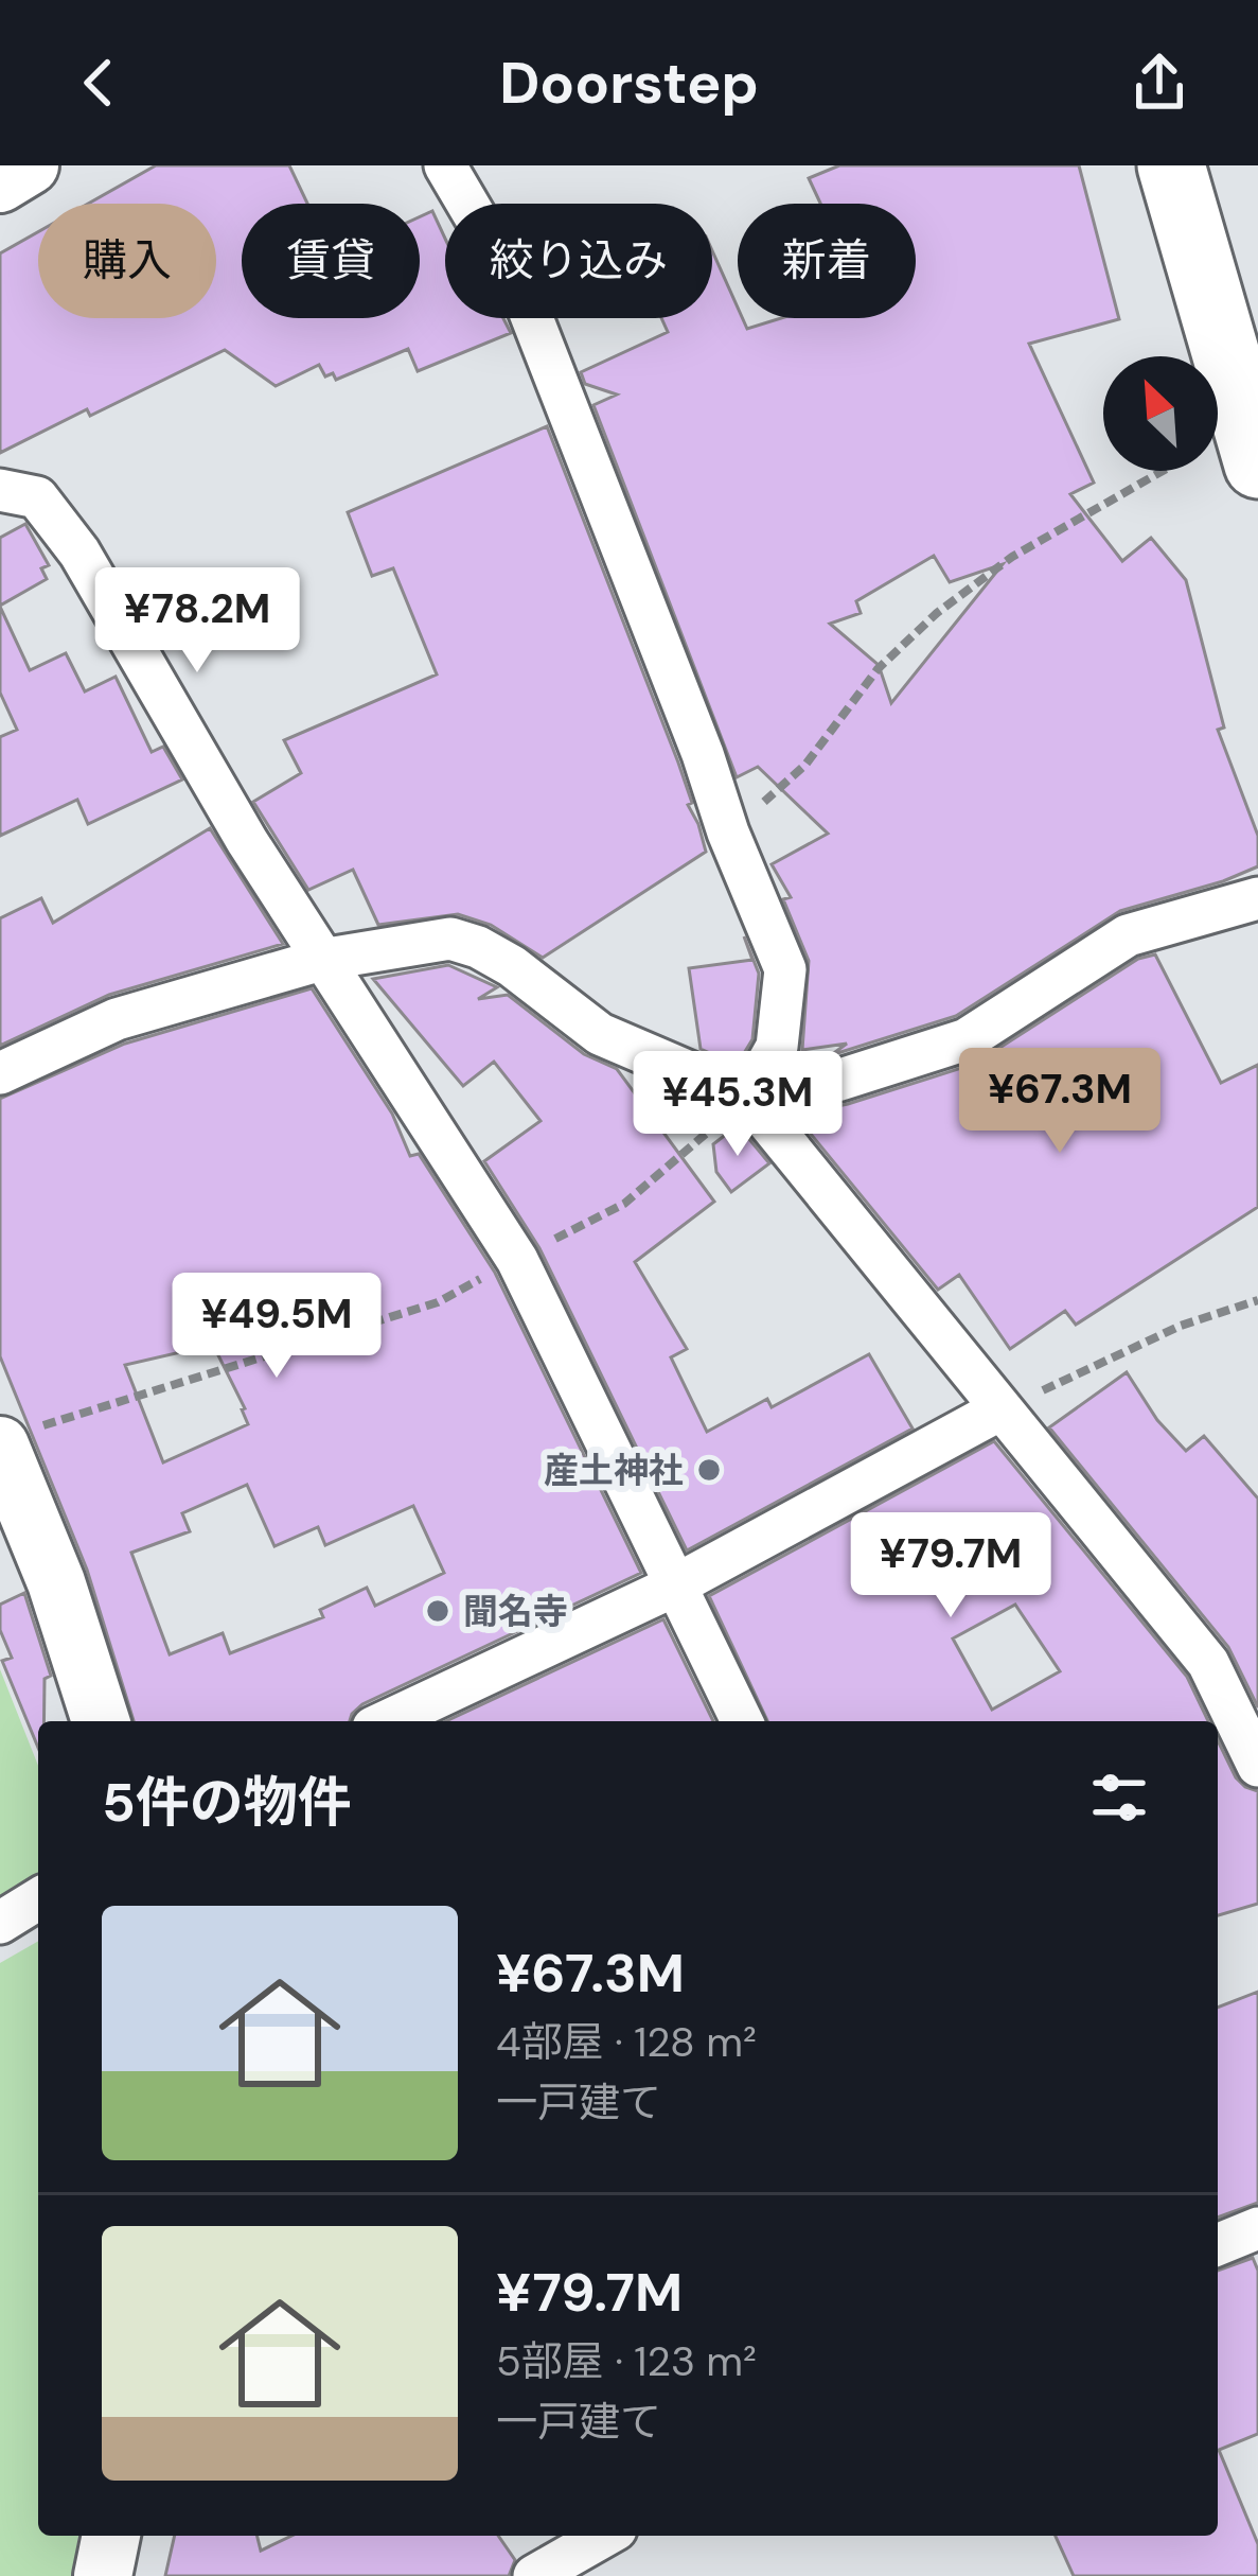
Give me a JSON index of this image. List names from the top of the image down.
{
  "places": ["産土神社", "聞名寺"],
  "north": "top left",
  "page": {
    "header": "Doorstep",
    "chip": [
      "購入",
      "賃貸",
      "絞り込み",
      "新着"
    ],
    "price": [
      "¥78.2M",
      "¥67.3M",
      "¥45.3M",
      "¥49.5M",
      "¥79.7M"
    ],
    "heading": "5件の物件",
    "list": [
      {
        "name": "¥67.3M",
        "note": "4部屋 · 128 m² · 一戸建て"
      },
      {
        "name": "¥79.7M",
        "note": "5部屋 · 123 m² · 一戸建て"
      }
    ]
  }
}
